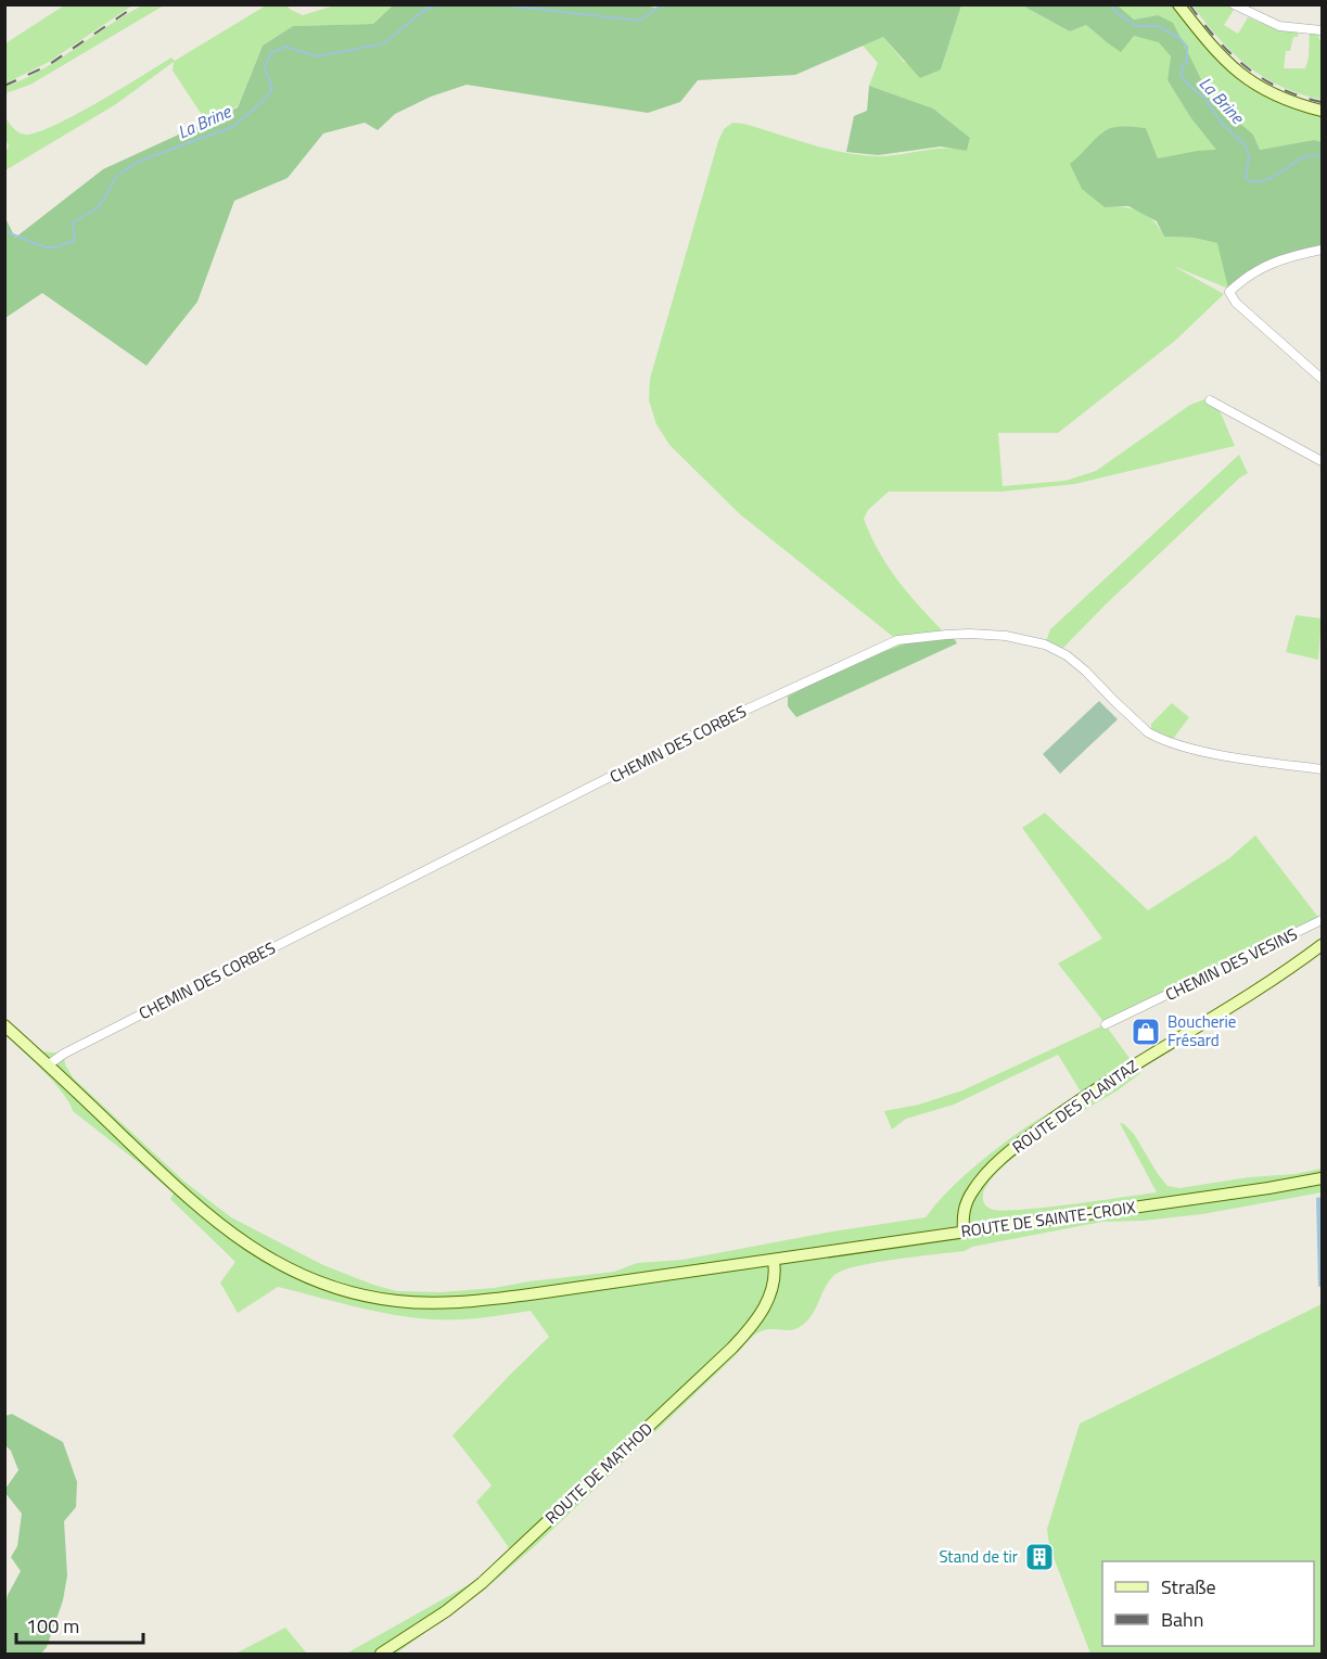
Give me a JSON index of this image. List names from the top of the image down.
{
  "streets": {
    "main road": ["ROUTE DES PLANTAZ", "ROUTE DE SAINTE-CROIX", "ROUTE DE MATHOD"],
    "street": ["CHEMIN DES CORBES", "CHEMIN DES VESINS"]
  },
  "crossings": [
    ["CHEMIN DES CORBES", "ROUTE DE SAINTE-CROIX"],
    ["ROUTE DES PLANTAZ", "ROUTE DE SAINTE-CROIX"],
    ["ROUTE DE SAINTE-CROIX", "ROUTE DE MATHOD"]
  ],
  "water": ["La Brine"],
  "places": {
    "shop": ["Boucherie Frésard"],
    "building": ["Stand de tir"]
  },
  "legend": ["Straße", "Bahn"],
  "scale_bar": "100 m"
}
